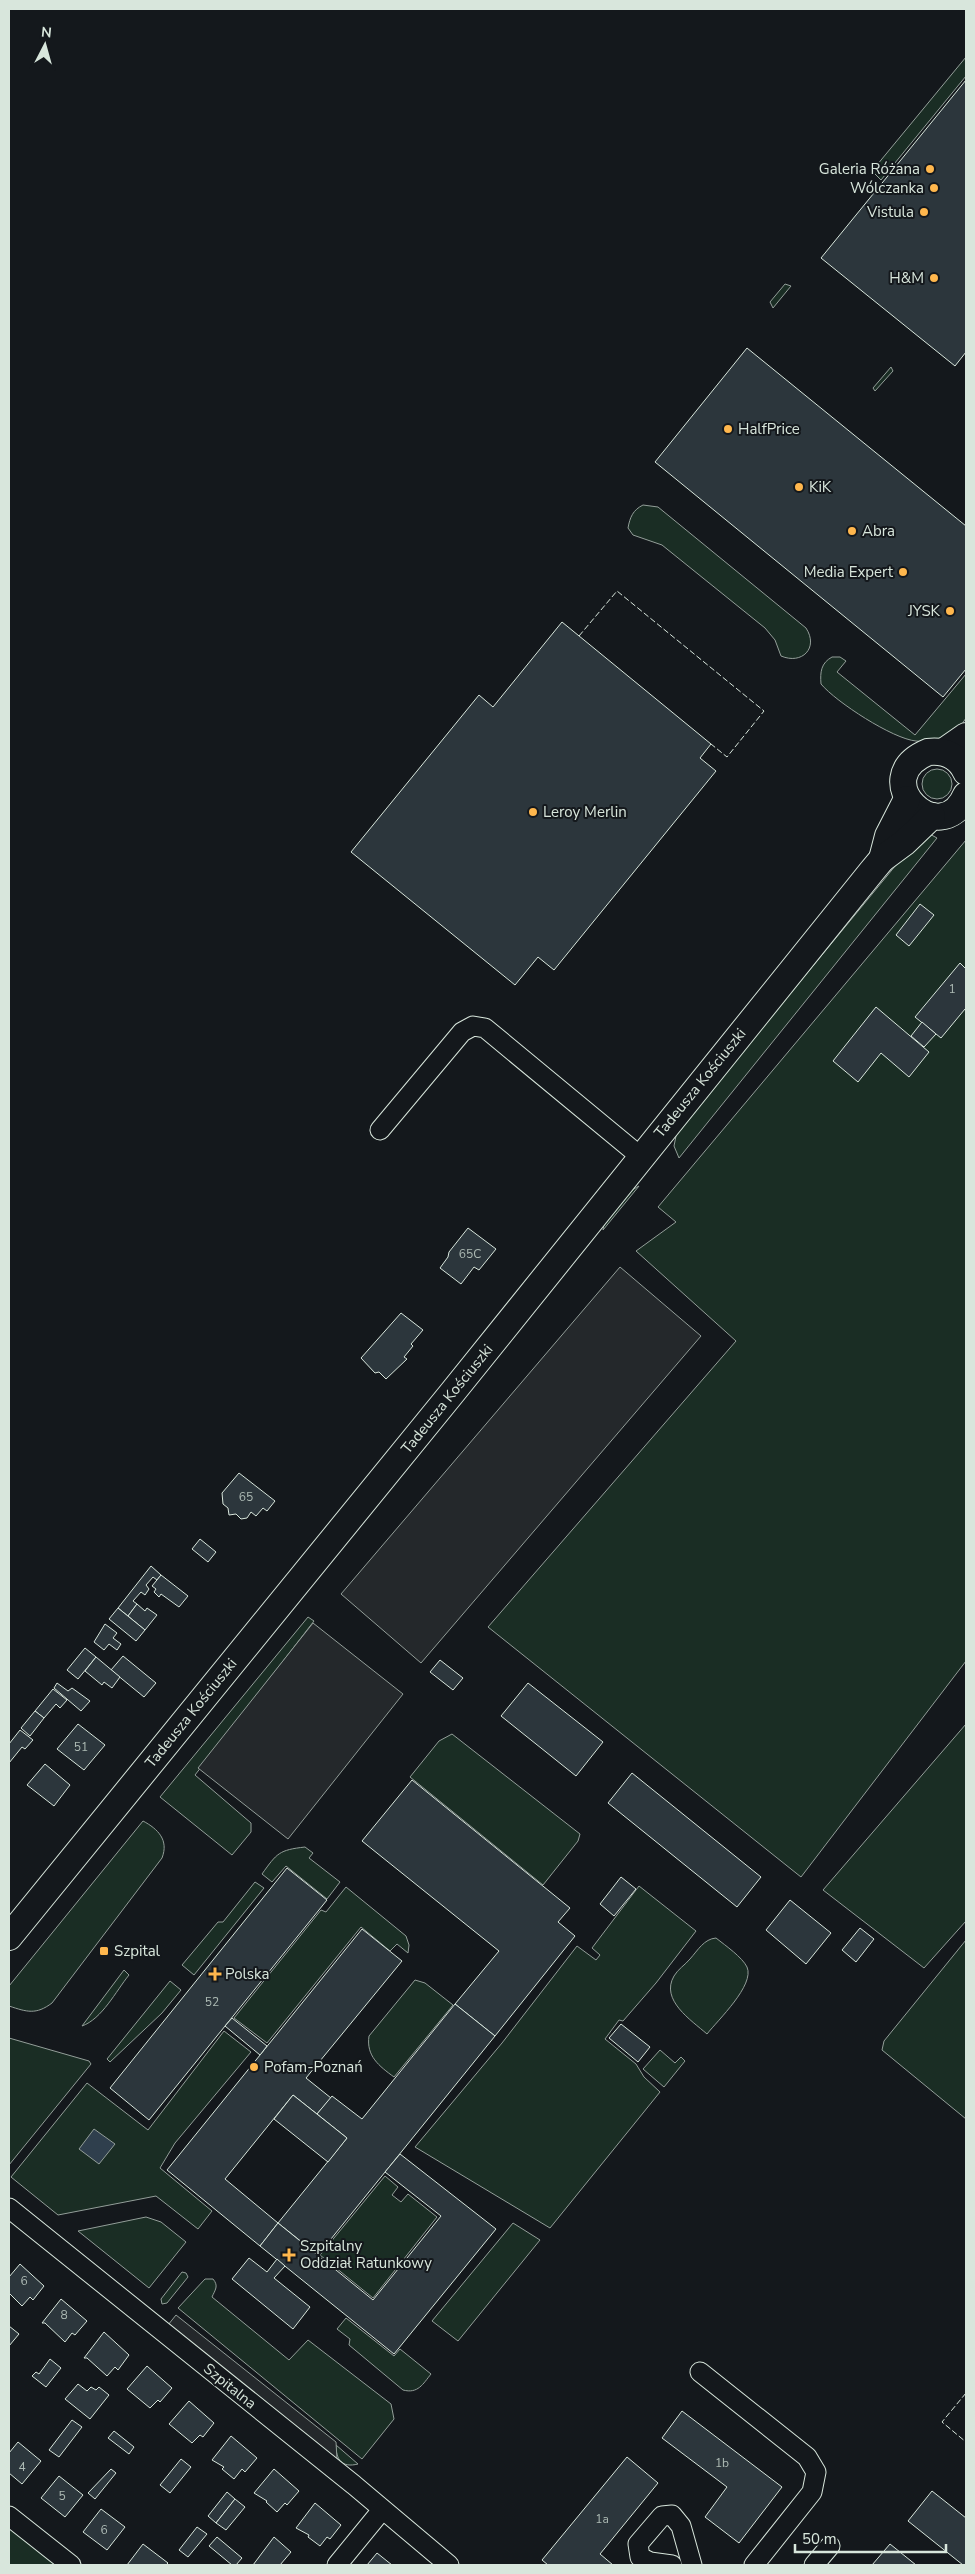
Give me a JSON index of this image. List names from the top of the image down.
{
  "streets": {
    "street": ["Tadeusza Kościuszki", "Szpitalna"]
  },
  "places": {
    "other": [
      "Galeria Różana",
      "Wólczanka",
      "Vistula",
      "H&M",
      "HalfPrice",
      "KiK",
      "Abra",
      "Media Expert",
      "JYSK",
      "Leroy Merlin",
      "Pofam-Poznań"
    ],
    "transit": ["Szpital"],
    "health": ["Polska", "Szpitalny Oddział Ratunkowy"]
  },
  "house_numbers": [
    "1",
    "65C",
    "65",
    "51",
    "52",
    "6",
    "8",
    "1b",
    "4",
    "5",
    "1a",
    "6"
  ],
  "scale_bar": "50 m",
  "north": "top"
}
